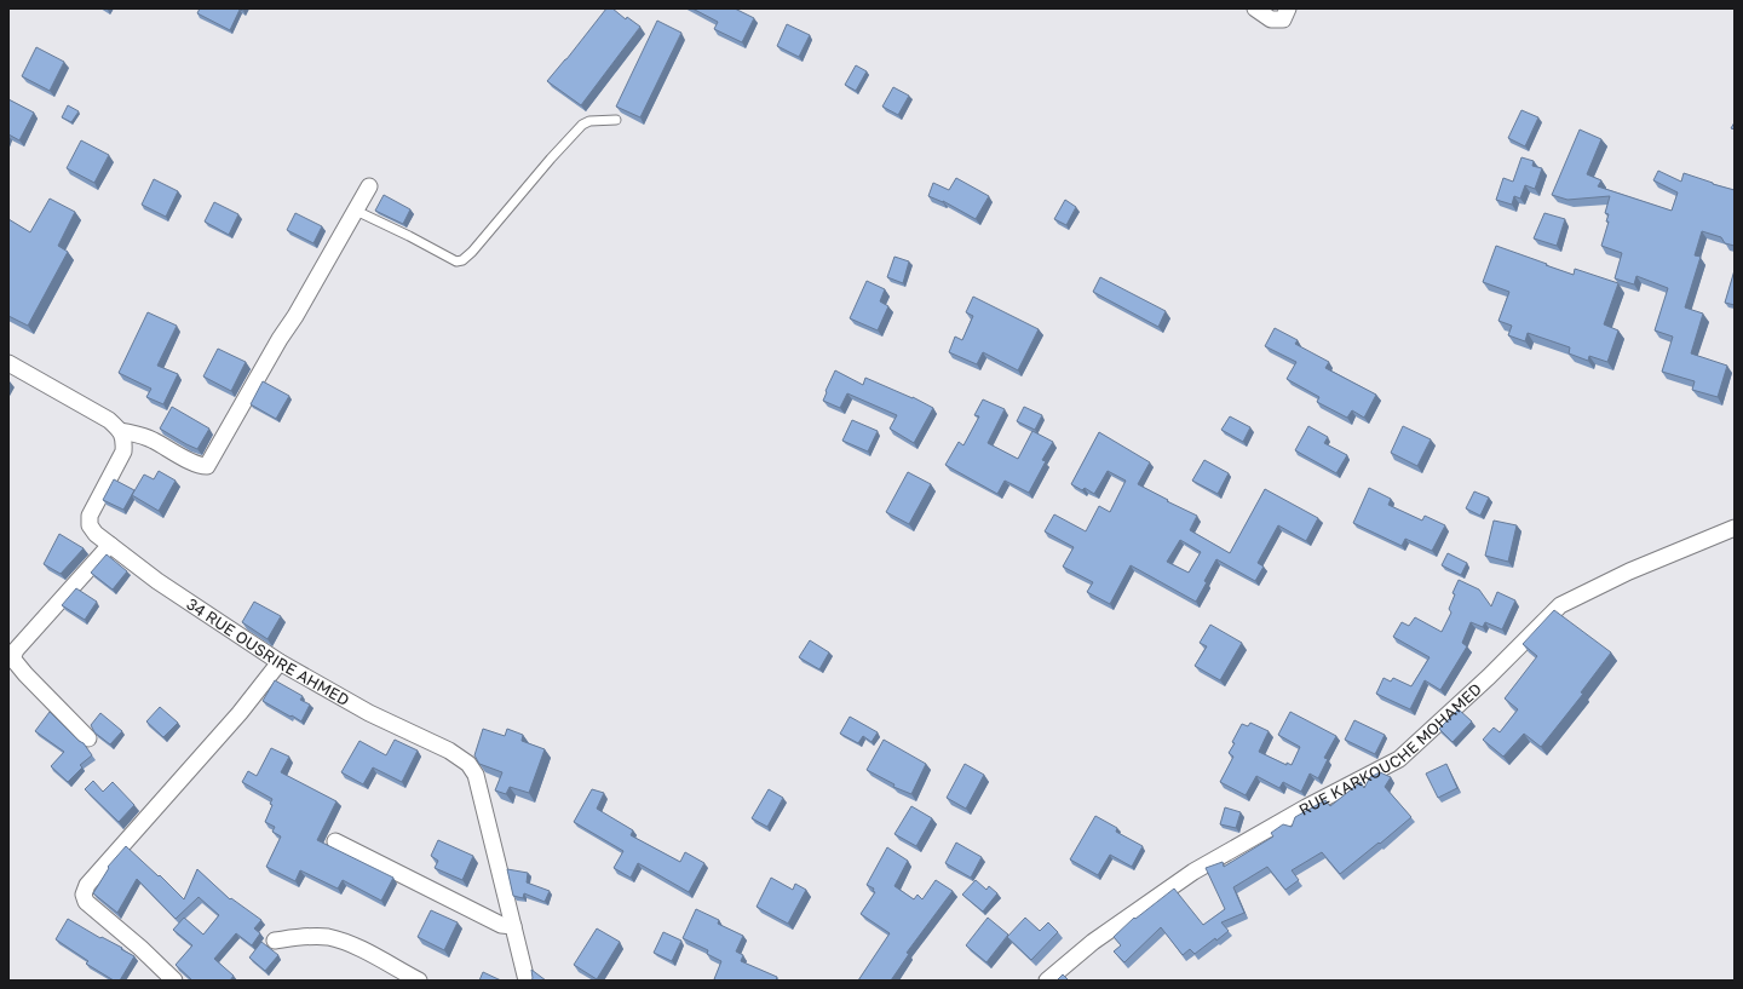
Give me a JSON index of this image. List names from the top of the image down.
{
  "streets": {
    "street": ["34 RUE OUSRIRE AHMED", "RUE KARKOUCHE MOHAMED"]
  }
}
